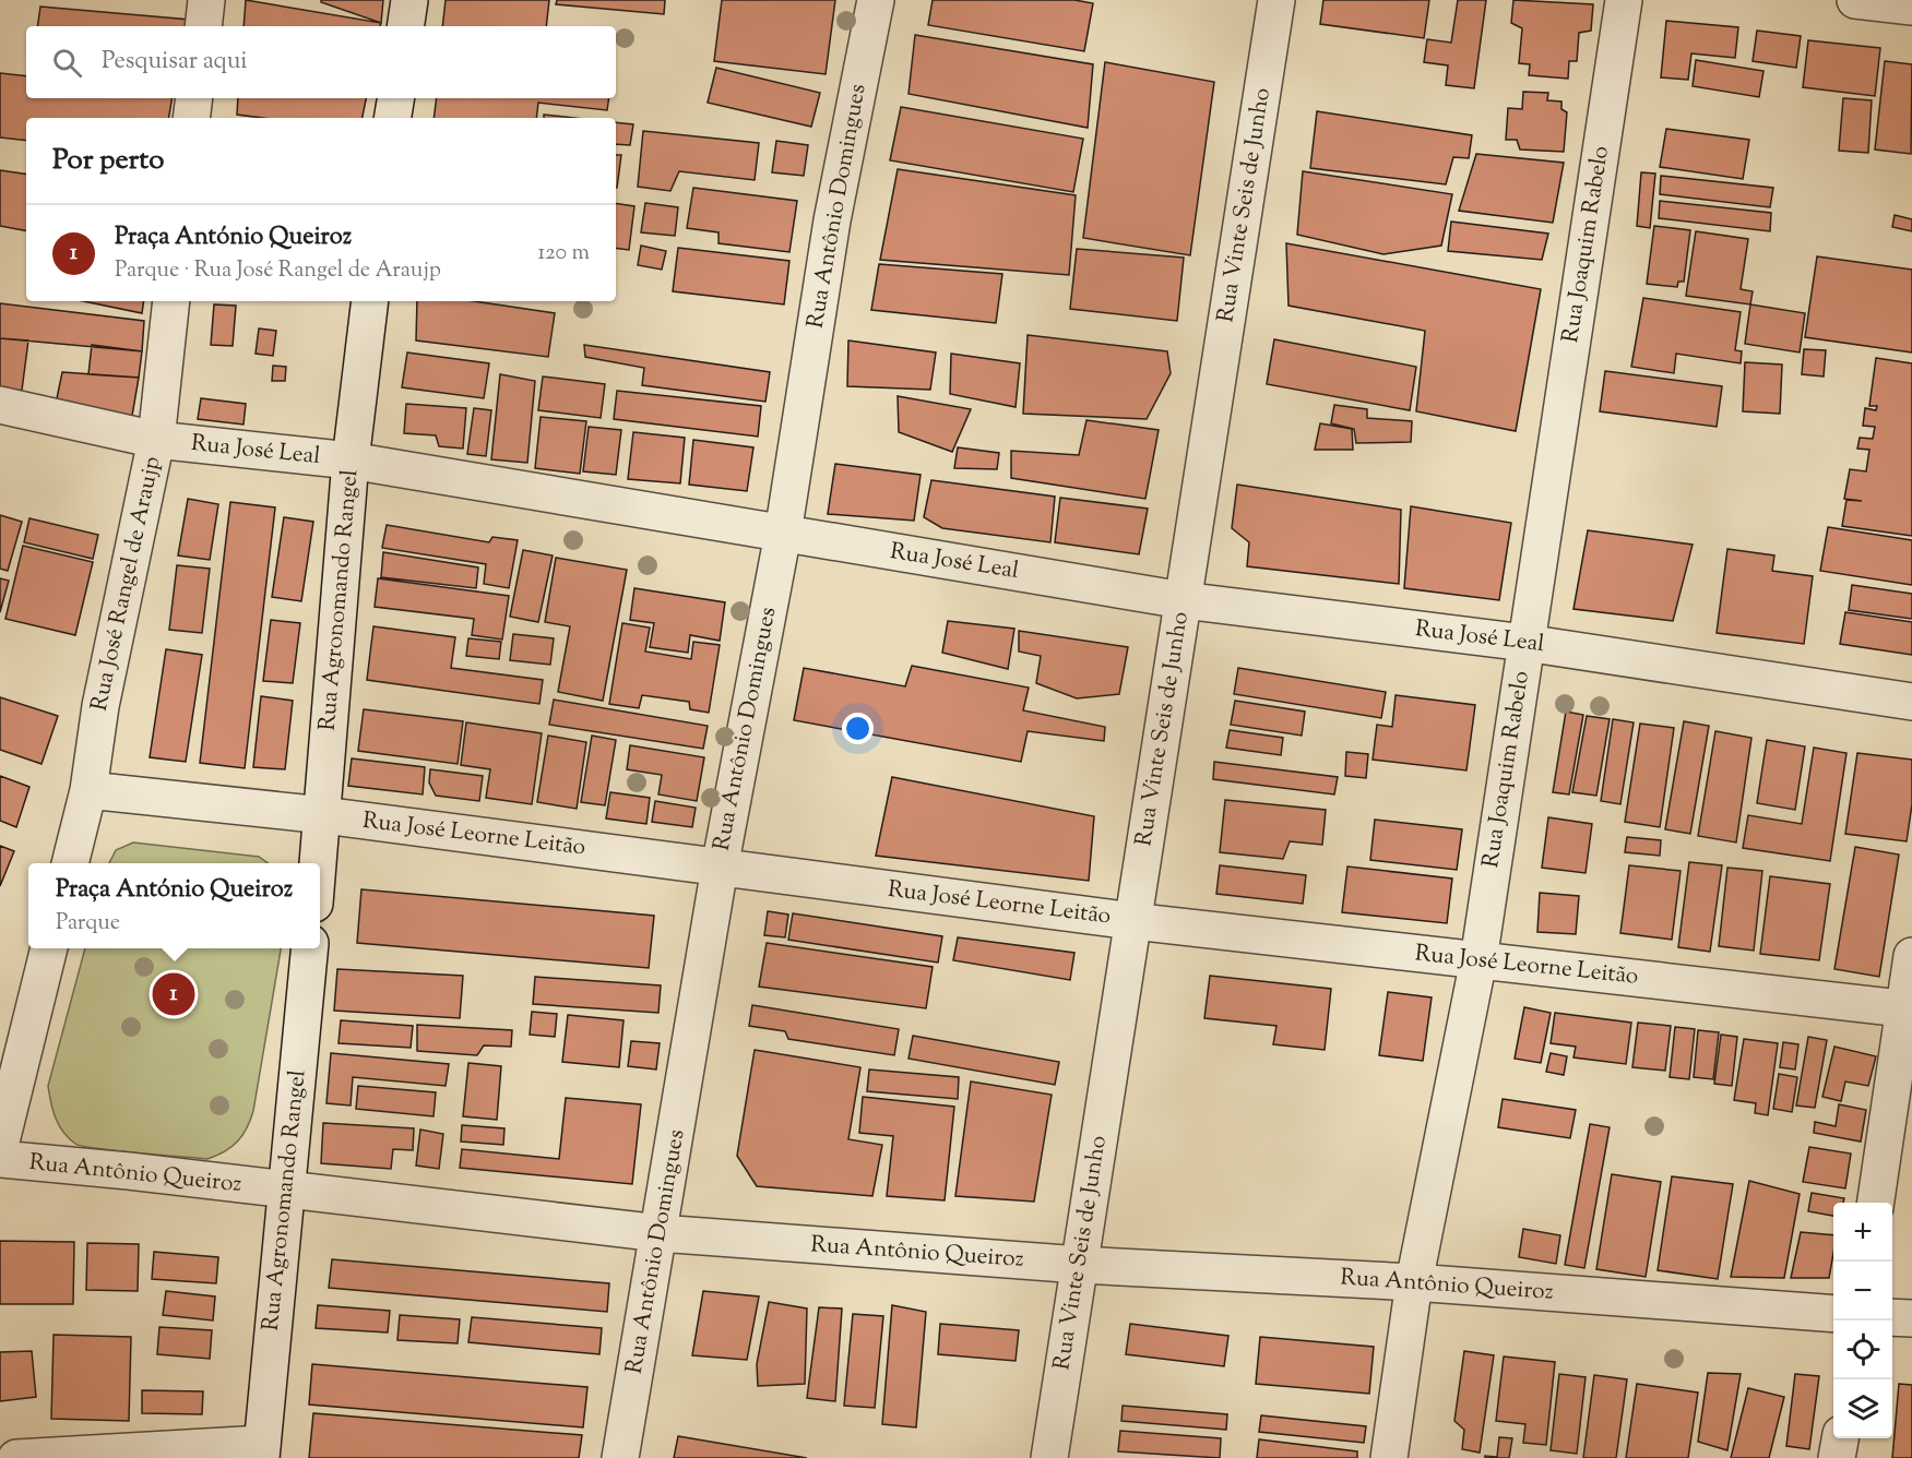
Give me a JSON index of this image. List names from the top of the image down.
{
  "streets": {
    "street": [
      "Rua Vinte Seis de Junho",
      "Rua Antônio Domingues",
      "Rua Joaquim Rabelo",
      "Rua José Leal",
      "Rua José Rangel de Araujp",
      "Rua Agronomando Rangel",
      "Rua José Leorne Leitão",
      "Rua Antônio Queiroz"
    ]
  },
  "crossings": [
    ["Rua Vinte Seis de Junho", "Rua José Leal"],
    ["Rua Vinte Seis de Junho", "Rua José Leorne Leitão"],
    ["Rua Vinte Seis de Junho", "Rua Antônio Queiroz"],
    ["Rua Antônio Domingues", "Rua José Leal"],
    ["Rua Antônio Domingues", "Rua José Leorne Leitão"],
    ["Rua Antônio Domingues", "Rua Antônio Queiroz"],
    ["Rua Joaquim Rabelo", "Rua José Leal"],
    ["Rua Joaquim Rabelo", "Rua José Leorne Leitão"],
    ["Rua Joaquim Rabelo", "Rua Antônio Queiroz"],
    ["Rua José Leal", "Rua José Rangel de Araujp"],
    ["Rua José Leal", "Rua Agronomando Rangel"],
    ["Rua José Rangel de Araujp", "Rua José Leorne Leitão"],
    ["Rua Agronomando Rangel", "Rua José Leorne Leitão"],
    ["Rua Agronomando Rangel", "Rua Antônio Queiroz"]
  ],
  "page": {
    "search": "Pesquisar aqui",
    "heading": "Por perto",
    "list": [
      {
        "mark": "1",
        "name": "Praça António Queiroz",
        "note": "Parque · Rua José Rangel de Araujp",
        "value": "120 m"
      }
    ],
    "popup": ["Praça António Queiroz", "Parque"],
    "pins": "1",
    "map_buttons": ["+", "−"]
  }
}
